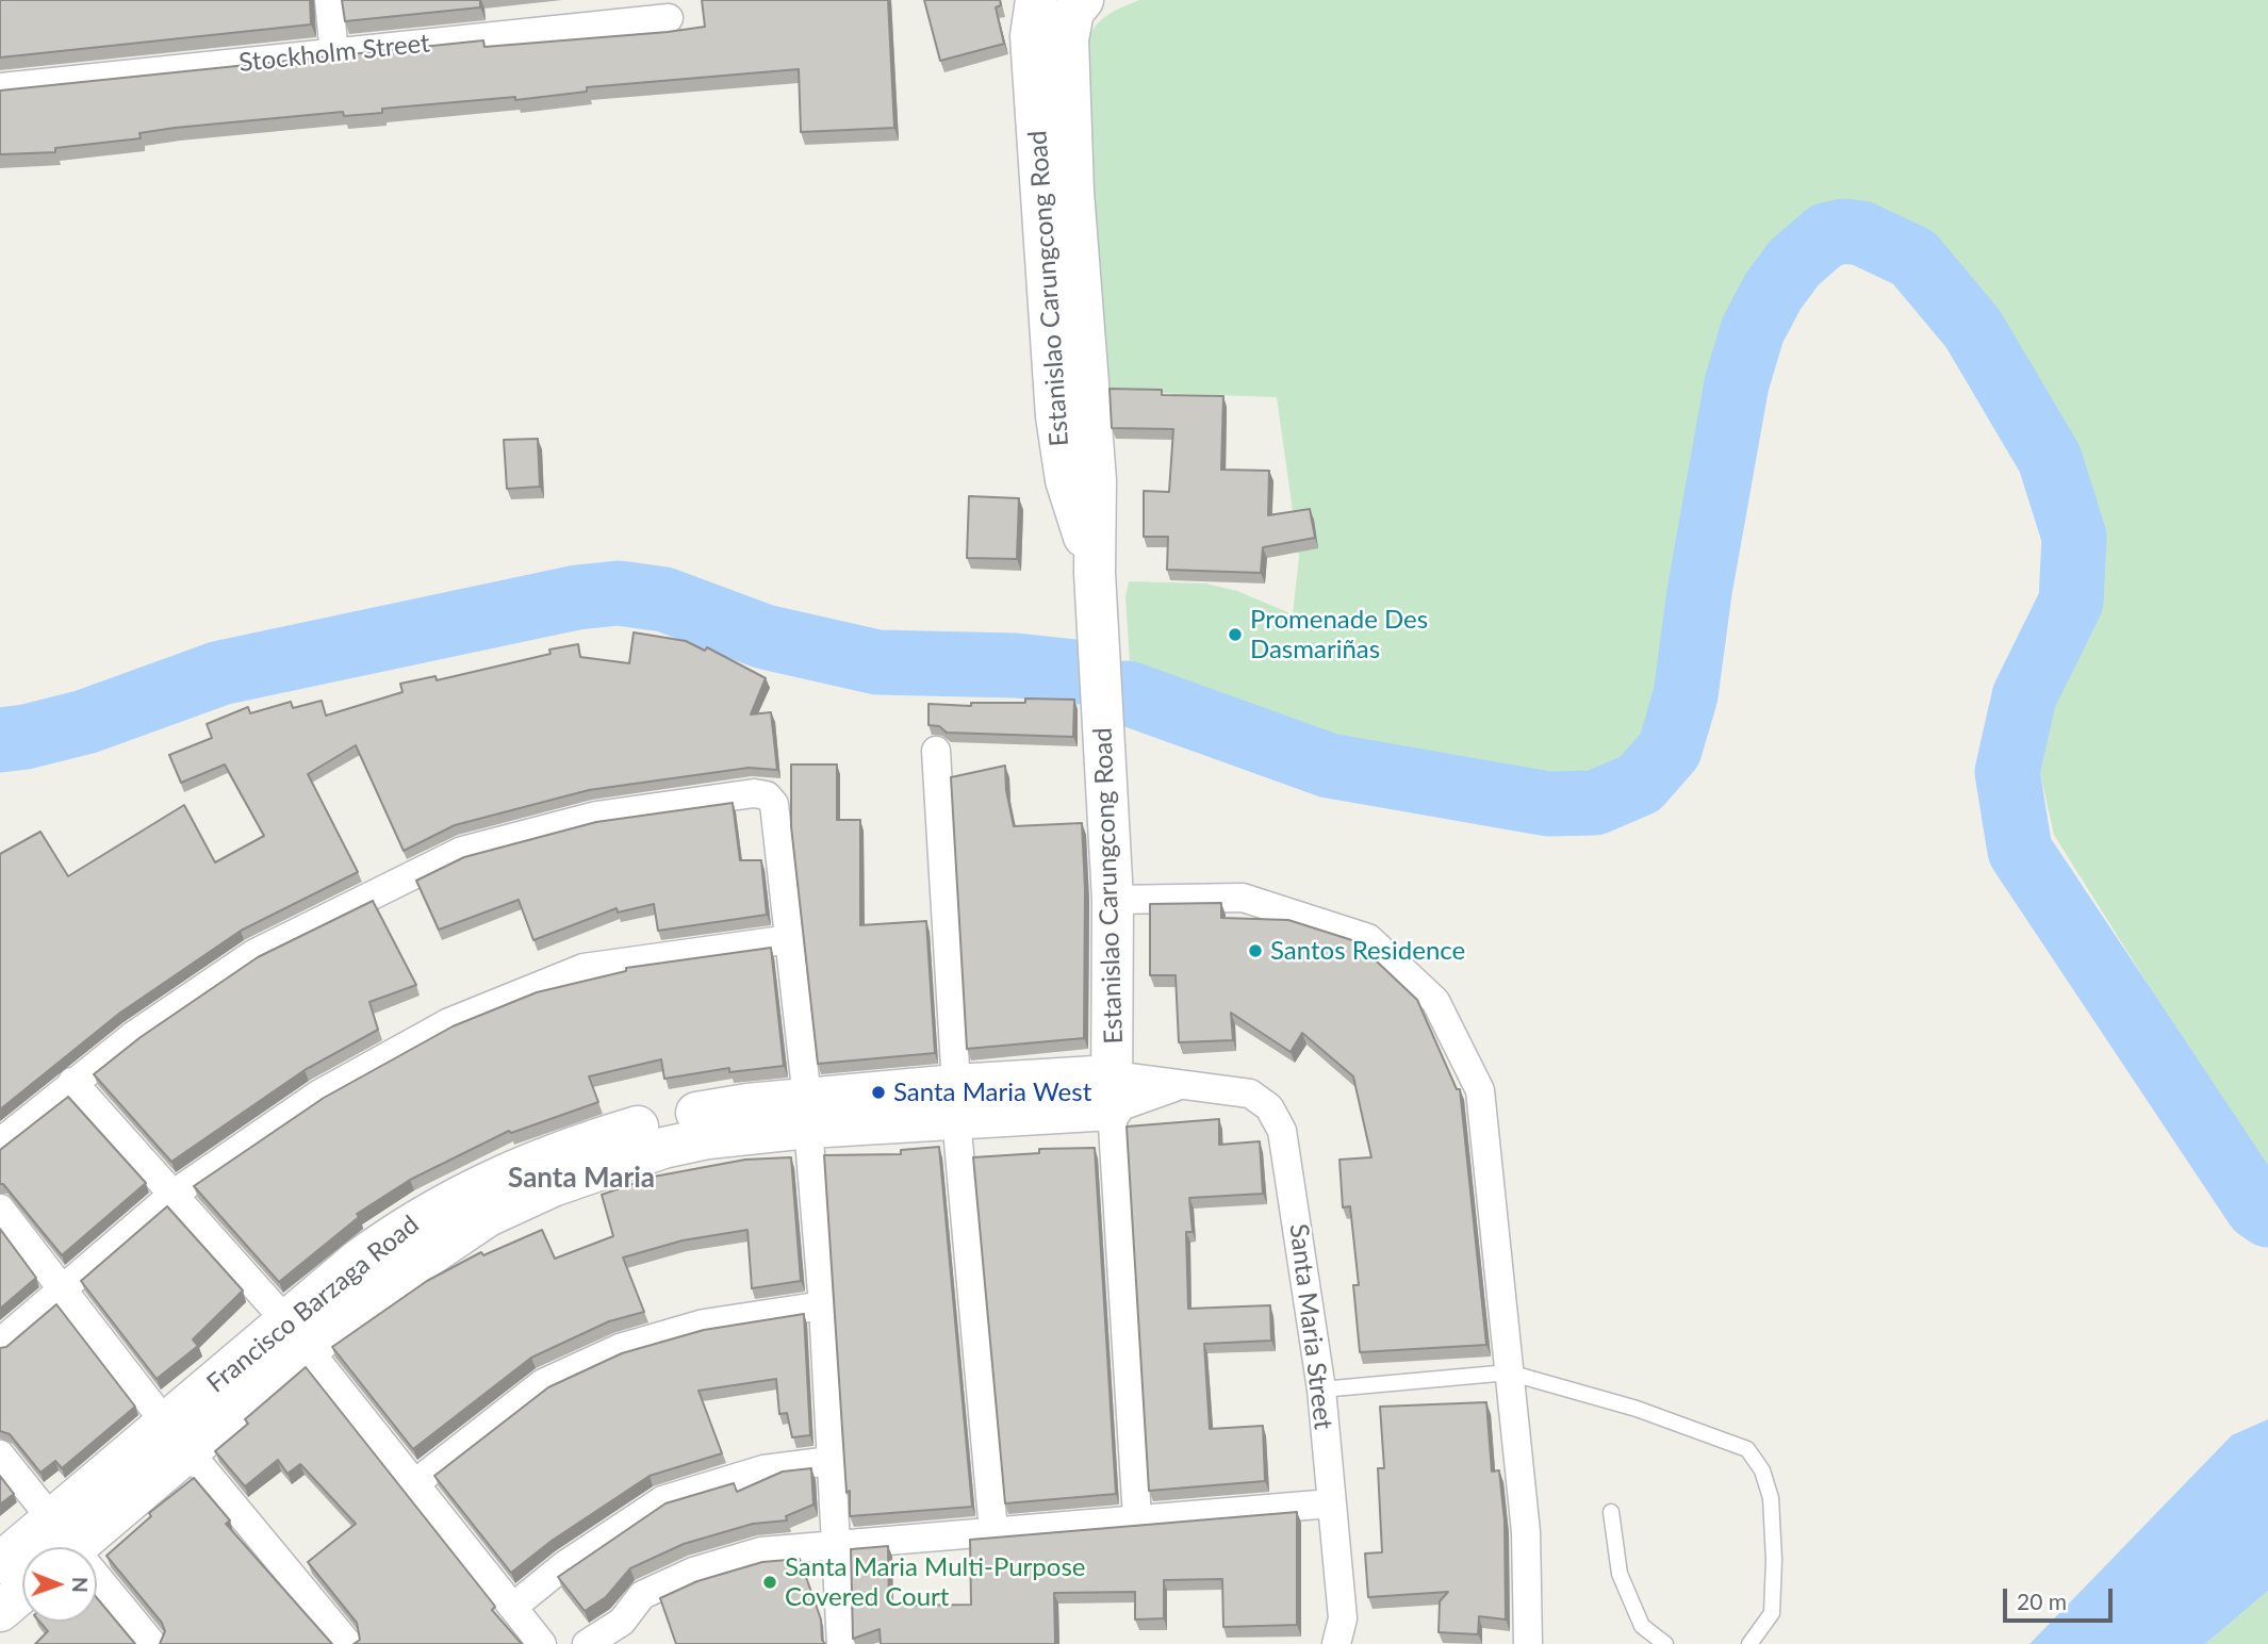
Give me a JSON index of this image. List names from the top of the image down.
{
  "streets": {
    "street": [
      "Stockholm Street",
      "Estanislao Carungcong Road",
      "Francisco Barzaga Road",
      "Santa Maria Street"
    ]
  },
  "crossings": [
    ["Estanislao Carungcong Road", "Francisco Barzaga Road"],
    ["Estanislao Carungcong Road", "Santa Maria Street"],
    ["Francisco Barzaga Road", "Santa Maria Street"]
  ],
  "districts": ["Santa Maria"],
  "places": [
    "Promenade Des Dasmariñas",
    "Santos Residence",
    "Santa Maria West",
    "Santa Maria Multi-Purpose Covered Court"
  ],
  "scale_bar": "20 m",
  "north": "right"
}
